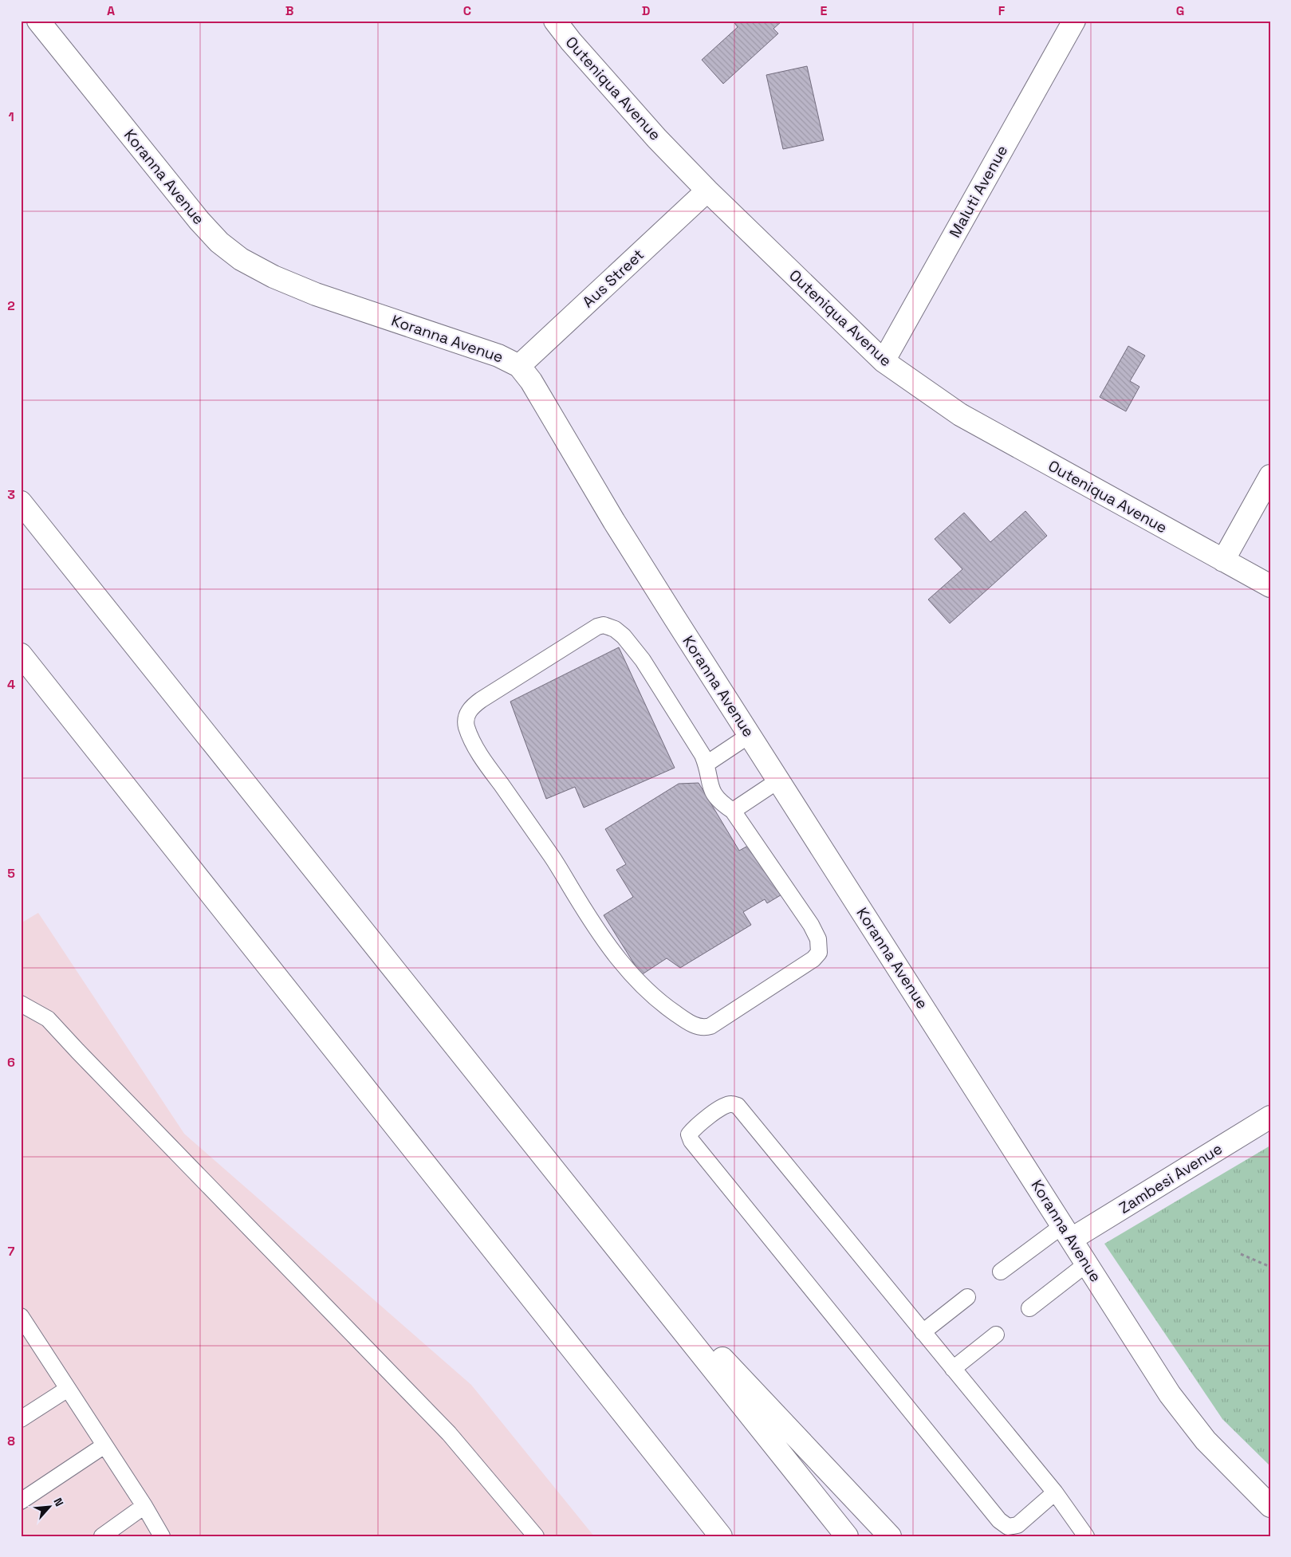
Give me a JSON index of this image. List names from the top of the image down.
{
  "streets": {
    "main road": [
      "Outeniqua Avenue",
      "Koranna Avenue",
      "Maluti Avenue",
      "Aus Street",
      "Zambesi Avenue"
    ]
  },
  "crossings": [
    ["Outeniqua Avenue", "Maluti Avenue"],
    ["Outeniqua Avenue", "Aus Street"],
    ["Koranna Avenue", "Aus Street"],
    ["Koranna Avenue", "Zambesi Avenue"]
  ],
  "north": "top right",
  "grid": {
    "columns": [
      "A",
      "B",
      "C",
      "D",
      "E",
      "F",
      "G"
    ],
    "rows": [
      "1",
      "2",
      "3",
      "4",
      "5",
      "6",
      "7",
      "8"
    ]
  }
}
